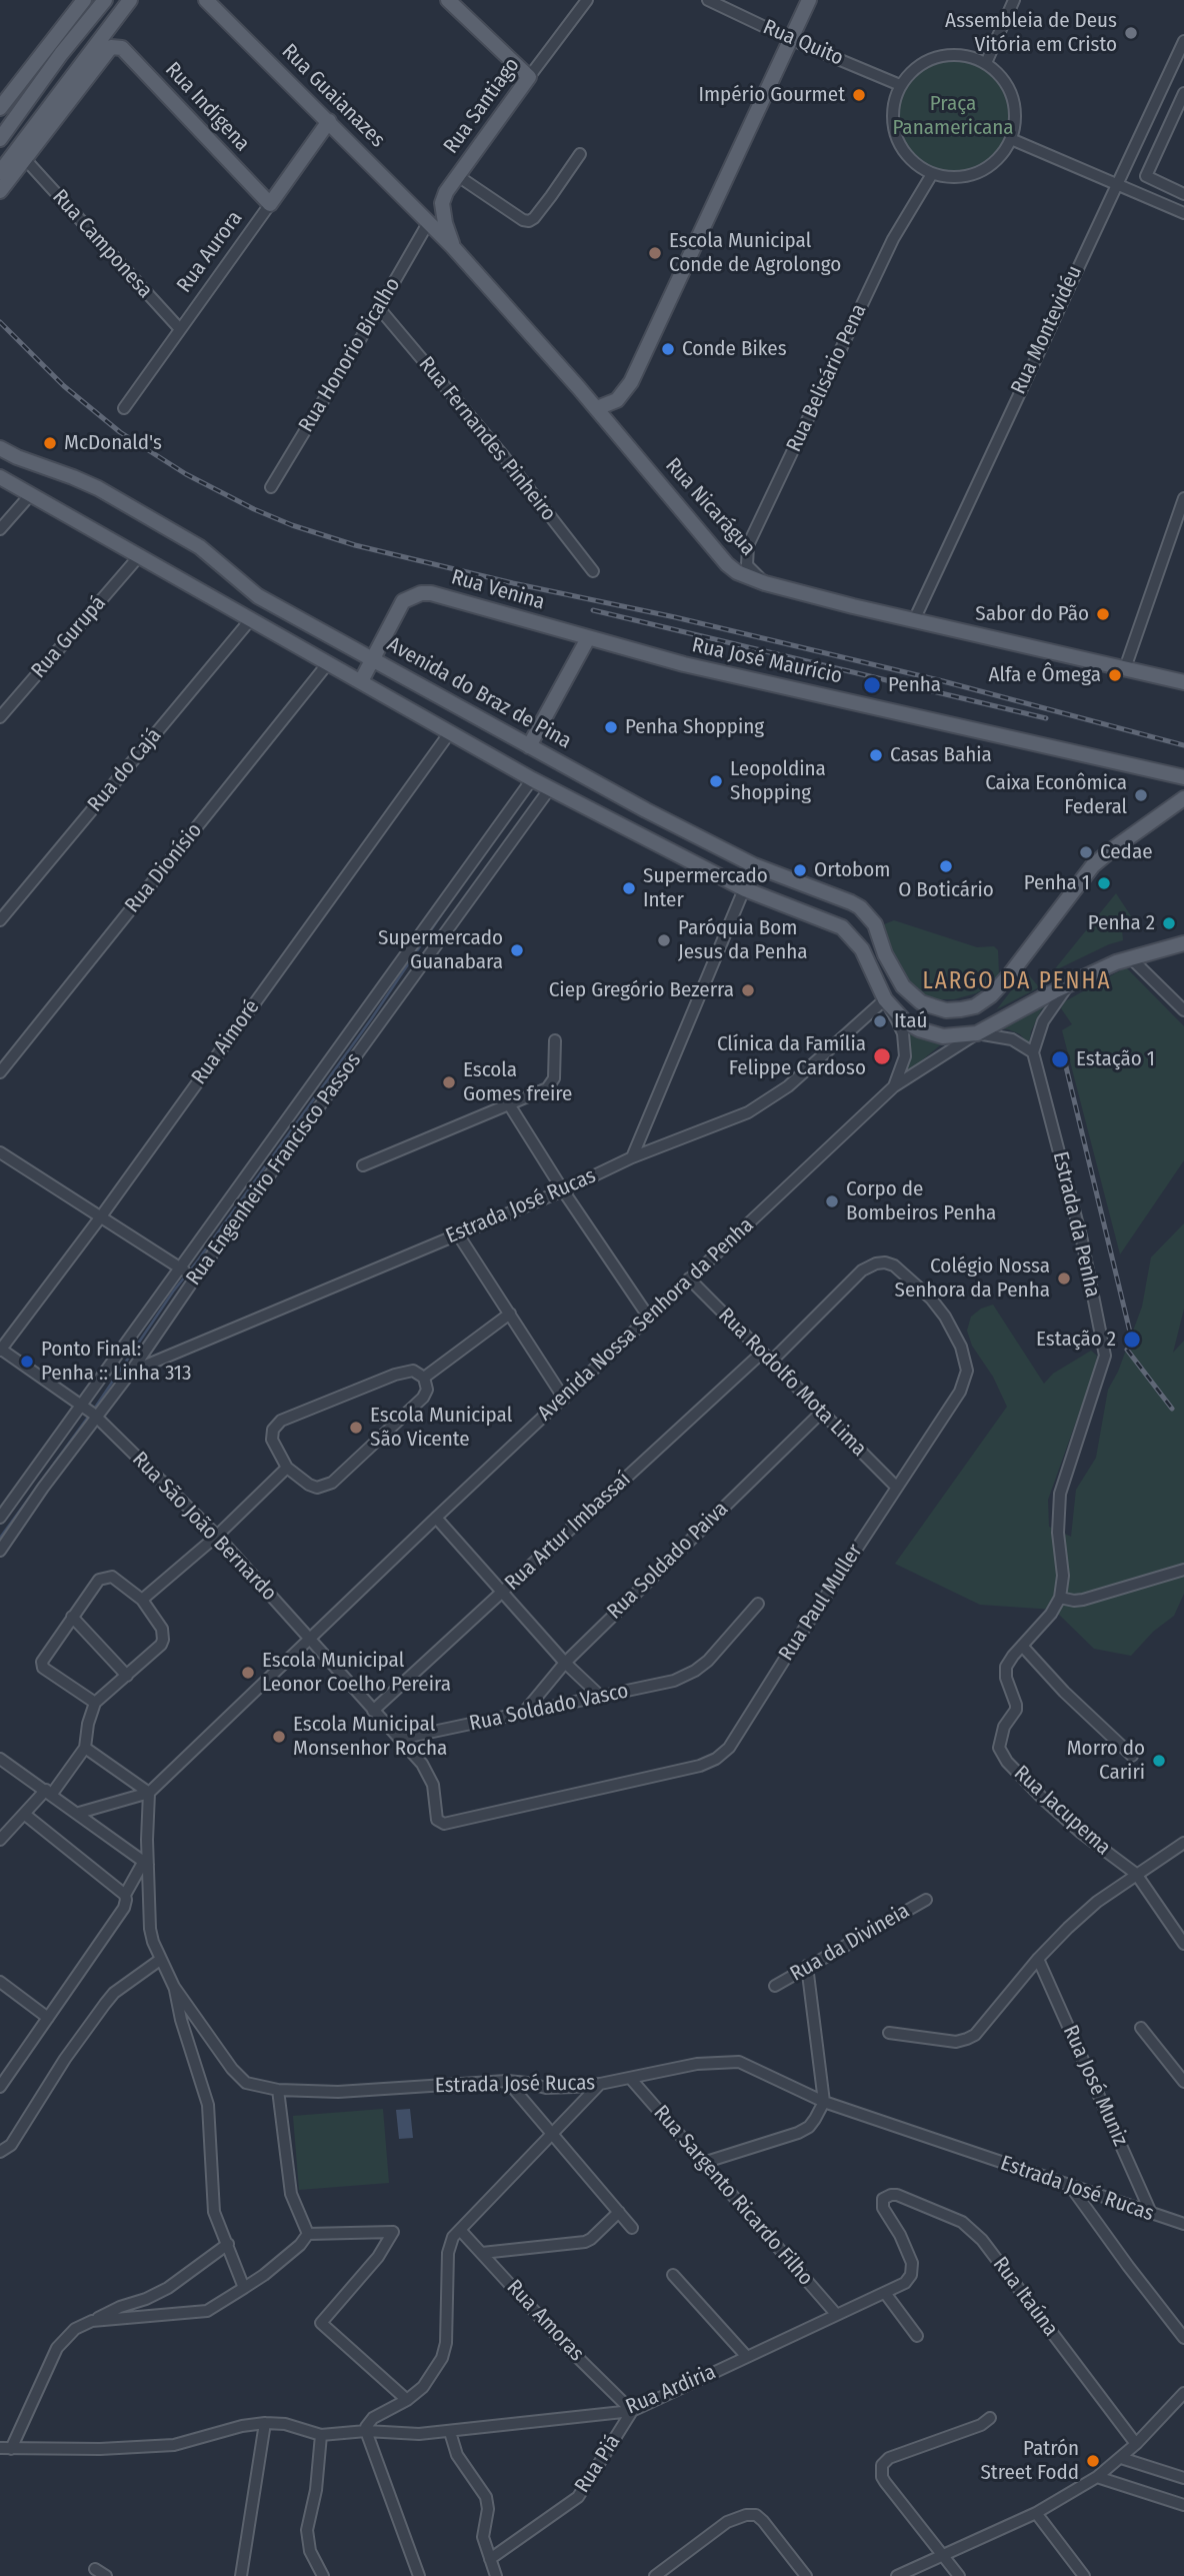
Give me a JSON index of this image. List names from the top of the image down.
{
  "streets": {
    "main road": [
      "Rua Guaianazes",
      "Rua Santiago",
      "Rua Indígena",
      "Rua Aurora",
      "Rua Nicarágua",
      "Rua Venina",
      "Rua José Maurício",
      "Avenida do Braz de Pina"
    ],
    "street": [
      "Rua Quito",
      "Rua Camponesa",
      "Rua Montevidéu",
      "Rua Honorio Bicalho",
      "Rua Belisário Pena",
      "Rua Fernandes Pinheiro",
      "Rua Gurupá",
      "Rua do Cajá",
      "Rua Dionísio",
      "Rua Aimoré",
      "Rua Engenheiro Francisco Passos",
      "Estrada José Rucas",
      "Estrada da Penha",
      "Avenida Nossa Senhora da Penha",
      "Rua Rodolfo Mota Lima",
      "Rua São João Bernardo",
      "Rua Artur Imbassaí",
      "Rua Soldado Paiva",
      "Rua Paul Muller",
      "Rua Soldado Vasco",
      "Rua Jacupema",
      "Rua da Divineia",
      "Rua José Muniz",
      "Rua Sargento Ricardo Filho",
      "Rua Itaúna",
      "Rua Amoras",
      "Rua Ardiria",
      "Rua Piá"
    ]
  },
  "crossings": [
    ["Rua Quito", "Rua Belisário Pena"],
    ["Rua Guaianazes", "Rua Aurora"],
    ["Rua Guaianazes", "Rua Honorio Bicalho"],
    ["Rua Guaianazes", "Rua Nicarágua"],
    ["Rua Santiago", "Rua Nicarágua"],
    ["Rua Indígena", "Rua Camponesa"],
    ["Rua Indígena", "Rua Aurora"],
    ["Rua Camponesa", "Rua Aurora"],
    ["Rua Montevidéu", "Rua Nicarágua"],
    ["Rua Honorio Bicalho", "Rua Fernandes Pinheiro"],
    ["Rua Honorio Bicalho", "Rua Nicarágua"],
    ["Rua Belisário Pena", "Rua Nicarágua"],
    ["Rua Venina", "Rua José Maurício"],
    ["Rua Venina", "Avenida do Braz de Pina"],
    ["Rua Aimoré", "Rua São João Bernardo"],
    ["Rua Engenheiro Francisco Passos", "Estrada José Rucas"],
    ["Rua Engenheiro Francisco Passos", "Rua São João Bernardo"],
    ["Estrada José Rucas", "Avenida Nossa Senhora da Penha"],
    ["Estrada José Rucas", "Rua José Muniz"],
    ["Estrada José Rucas", "Rua Sargento Ricardo Filho"],
    ["Estrada da Penha", "Rua Jacupema"],
    ["Avenida Nossa Senhora da Penha", "Rua Rodolfo Mota Lima"],
    ["Avenida Nossa Senhora da Penha", "Rua São João Bernardo"],
    ["Rua Rodolfo Mota Lima", "Rua Artur Imbassaí"],
    ["Rua Rodolfo Mota Lima", "Rua Soldado Paiva"],
    ["Rua Rodolfo Mota Lima", "Rua Paul Muller"],
    ["Rua Soldado Paiva", "Rua Soldado Vasco"],
    ["Rua Paul Muller", "Rua Soldado Vasco"],
    ["Rua Sargento Ricardo Filho", "Rua Ardiria"],
    ["Rua Itaúna", "Rua Ardiria"],
    ["Rua Amoras", "Rua Ardiria"],
    ["Rua Amoras", "Rua Piá"],
    ["Rua Ardiria", "Rua Piá"]
  ],
  "districts": ["LARGO DA PENHA"],
  "parks": ["Praça Panamericana"],
  "places": [
    "Assembleia de Deus Vitória em Cristo",
    "Império Gourmet",
    "Escola Municipal Conde de Agrolongo",
    "Conde Bikes",
    "McDonald's",
    "Sabor do Pão",
    "Alfa e Ômega",
    "Penha",
    "Penha Shopping",
    "Casas Bahia",
    "Leopoldina Shopping",
    "Caixa Econômica Federal",
    "Cedae",
    "O Boticário",
    "Ortobom",
    "Penha 1",
    "Supermercado Inter",
    "Penha 2",
    "Paróquia Bom Jesus da Penha",
    "Supermercado Guanabara",
    "Ciep Gregório Bezerra",
    "Itaú",
    "Clínica da Família Felippe Cardoso",
    "Estação 1",
    "Escola Gomes freire",
    "Corpo de Bombeiros Penha",
    "Colégio Nossa Senhora da Penha",
    "Estação 2",
    "Ponto Final: Penha :: Linha 313",
    "Escola Municipal São Vicente",
    "Escola Municipal Leonor Coelho Pereira",
    "Escola Municipal Monsenhor Rocha",
    "Morro do Cariri",
    "Patrón Street Fodd"
  ]
}
